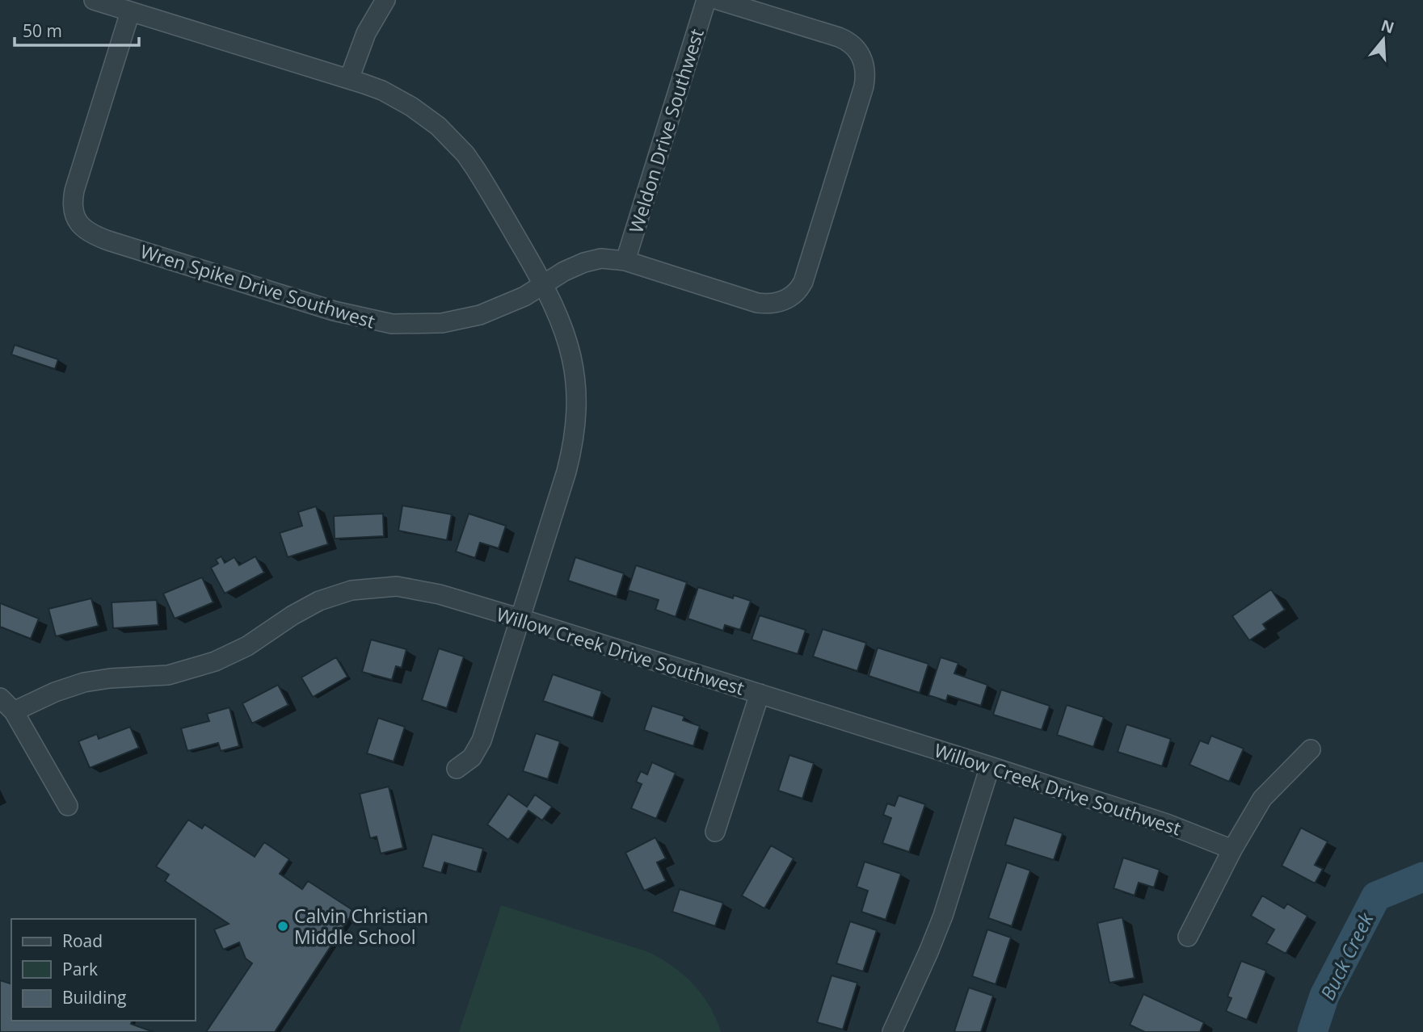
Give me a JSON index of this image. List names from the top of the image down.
{
  "streets": {
    "street": ["Weldon Drive Southwest", "Wren Spike Drive Southwest", "Willow Creek Drive Southwest"]
  },
  "crossings": [
    ["Weldon Drive Southwest", "Wren Spike Drive Southwest"]
  ],
  "water": ["Buck Creek"],
  "places": ["Calvin Christian Middle School"],
  "legend": ["Road", "Park", "Building"],
  "scale_bar": "50 m",
  "north": "top"
}
